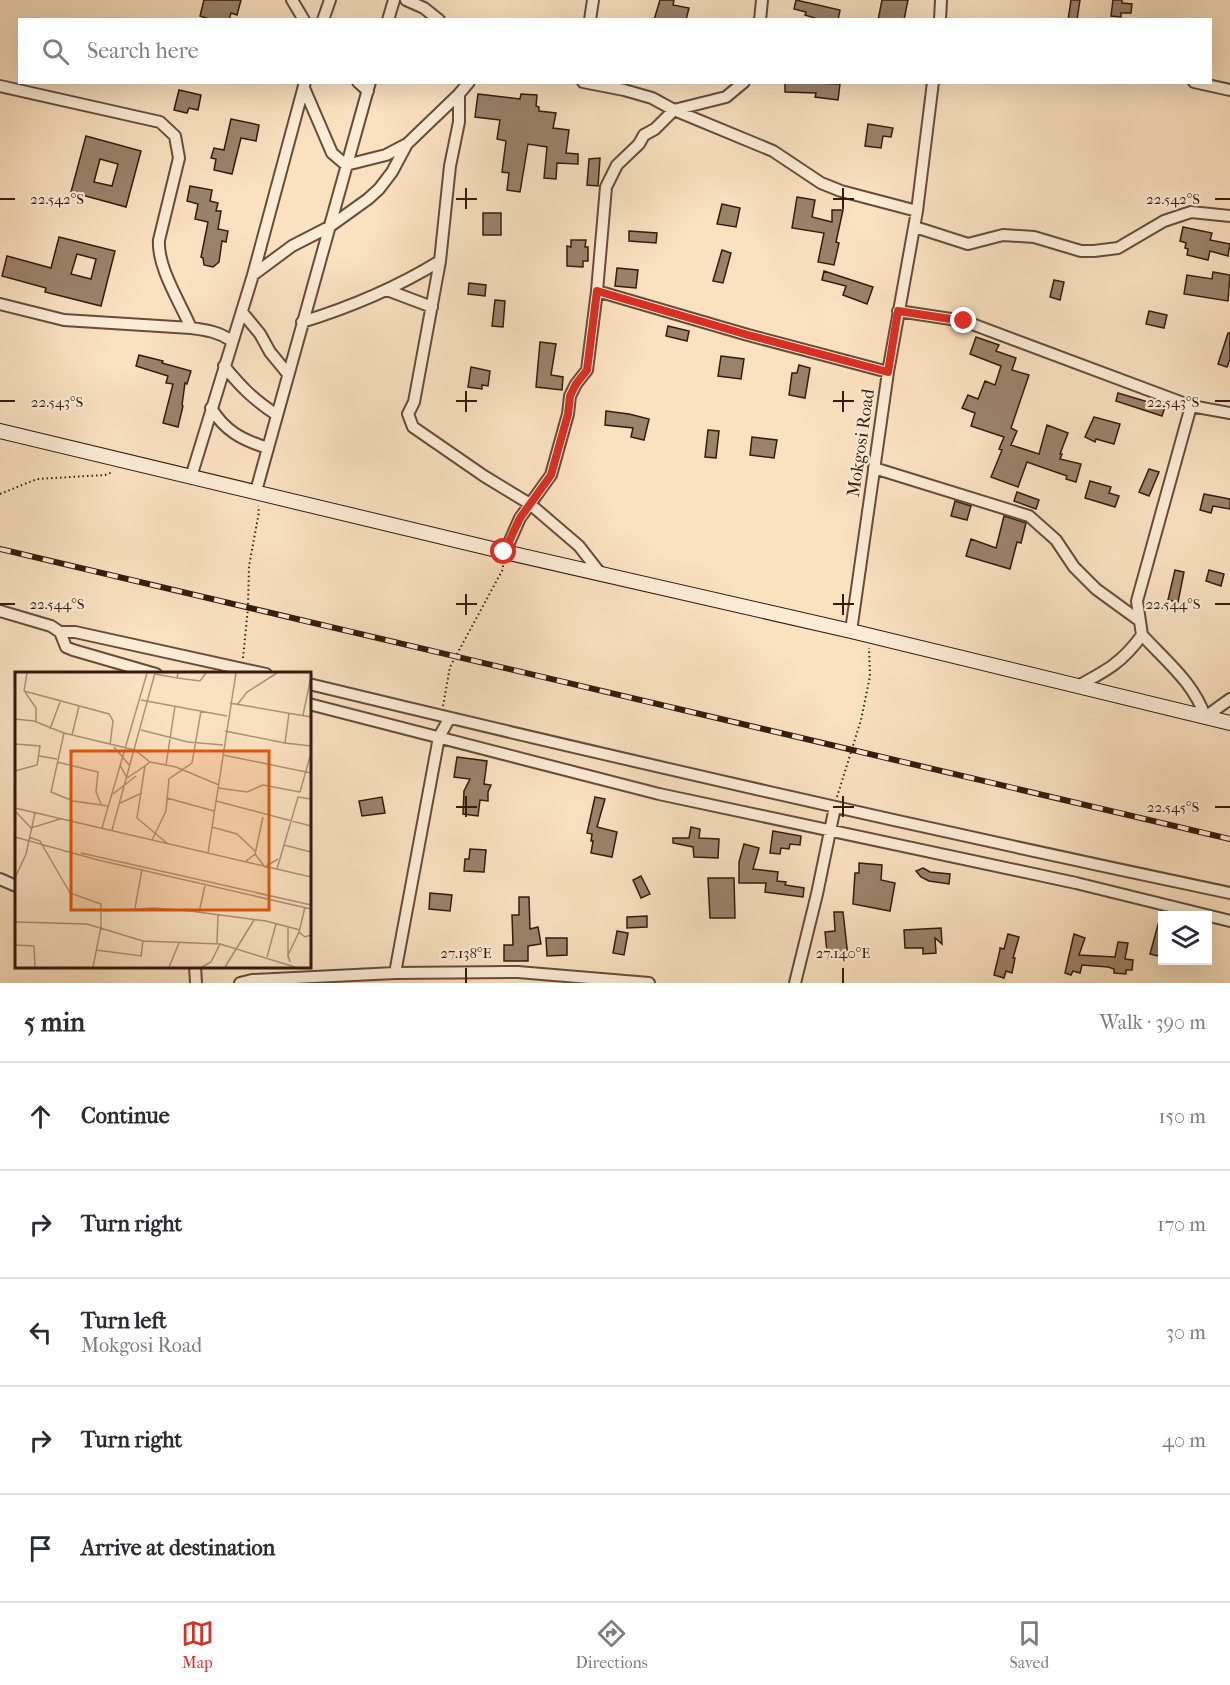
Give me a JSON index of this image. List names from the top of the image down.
{
  "streets": {
    "street": ["Mokgosi Road"]
  },
  "page": {
    "search": "Search here",
    "heading": ["5 min", "Walk · 390 m"],
    "list": [
      ["Continue", "150 m"],
      ["Turn right", "170 m"],
      ["Turn left", "Mokgosi Road", "30 m"],
      ["Turn right", "40 m"],
      "Arrive at destination"
    ],
    "nav": ["Map", "Directions", "Saved"]
  },
  "coordinates": [
    "22.542°S",
    "22.543°S",
    "22.544°S",
    "22.545°S",
    "27.138°E",
    "27.140°E"
  ]
}
